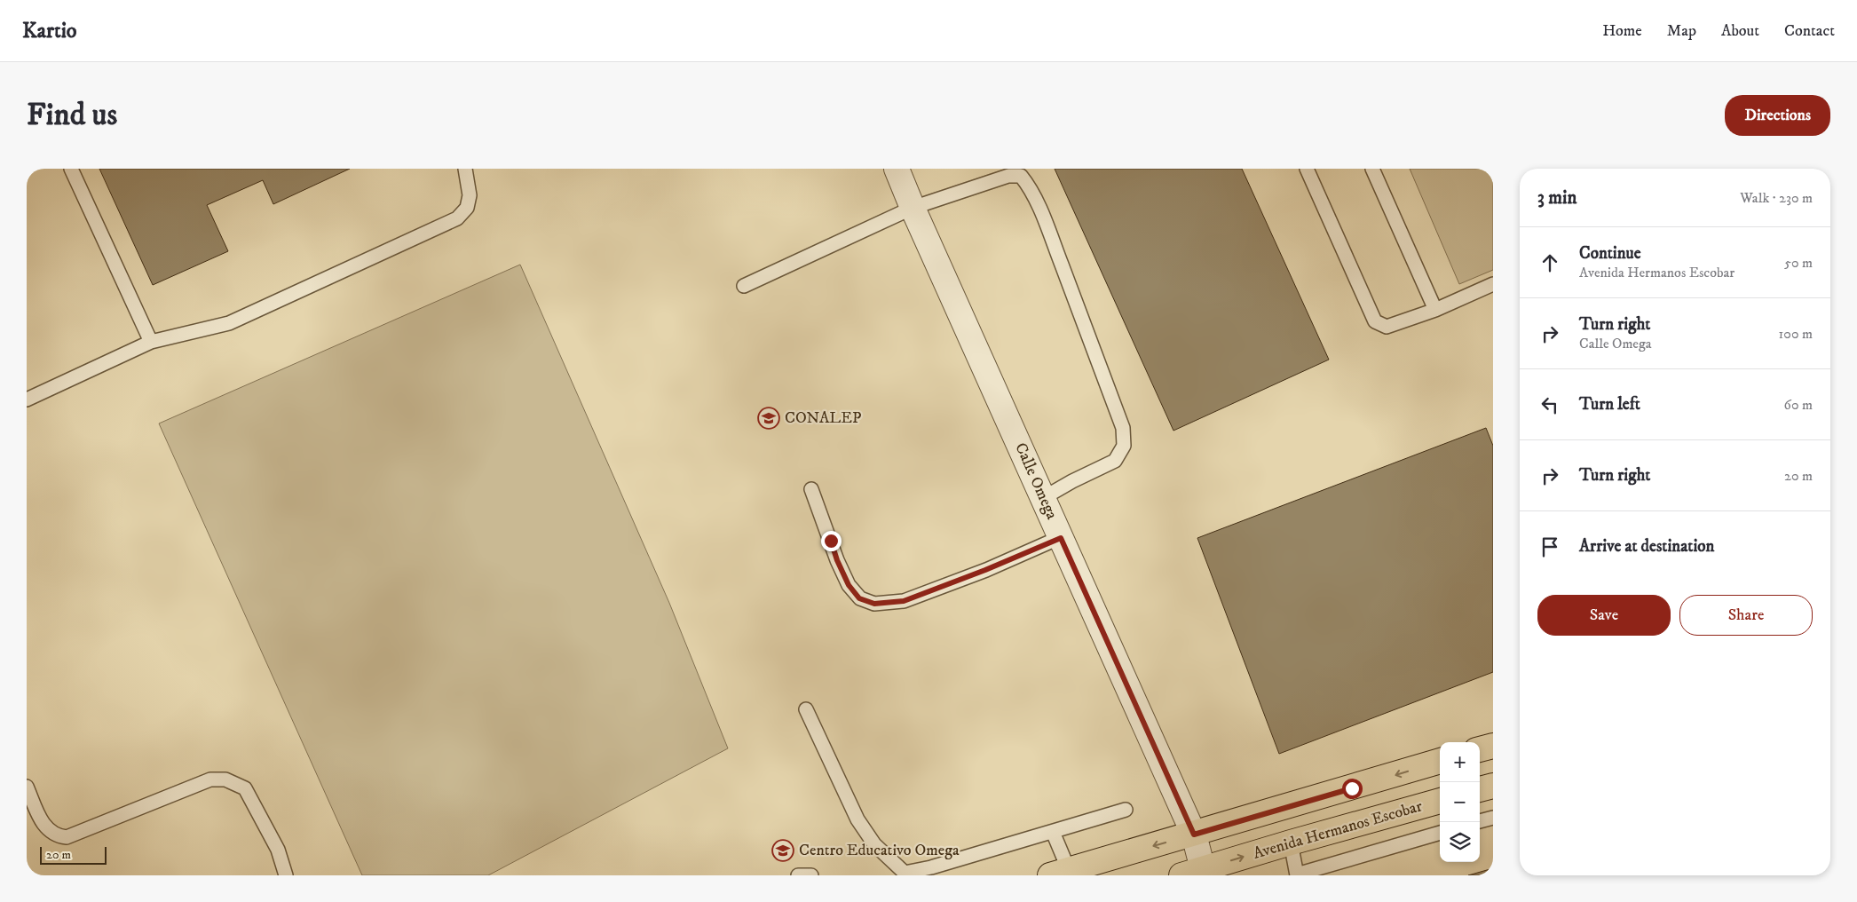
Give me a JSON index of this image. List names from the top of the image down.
{
  "streets": {
    "main road": ["Avenida Hermanos Escobar"],
    "street": ["Calle Omega"]
  },
  "crossings": [
    ["Calle Omega", "Avenida Hermanos Escobar"]
  ],
  "places": {
    "school or university": ["CONALEP", "Centro Educativo Omega"]
  },
  "scale_bar": "20 m",
  "page": {
    "header": "Kartio",
    "nav": [
      "Home",
      "Map",
      "About",
      "Contact"
    ],
    "buttons": [
      "Directions",
      ["Save", "Share"]
    ],
    "title": "Find us",
    "heading": ["3 min", "Walk · 230 m"],
    "list": [
      ["Continue", "Avenida Hermanos Escobar", "50 m"],
      ["Turn right", "Calle Omega", "100 m"],
      ["Turn left", "60 m"],
      ["Turn right", "20 m"],
      "Arrive at destination"
    ],
    "map_buttons": ["+", "−"],
    "scale": "20 m"
  }
}
